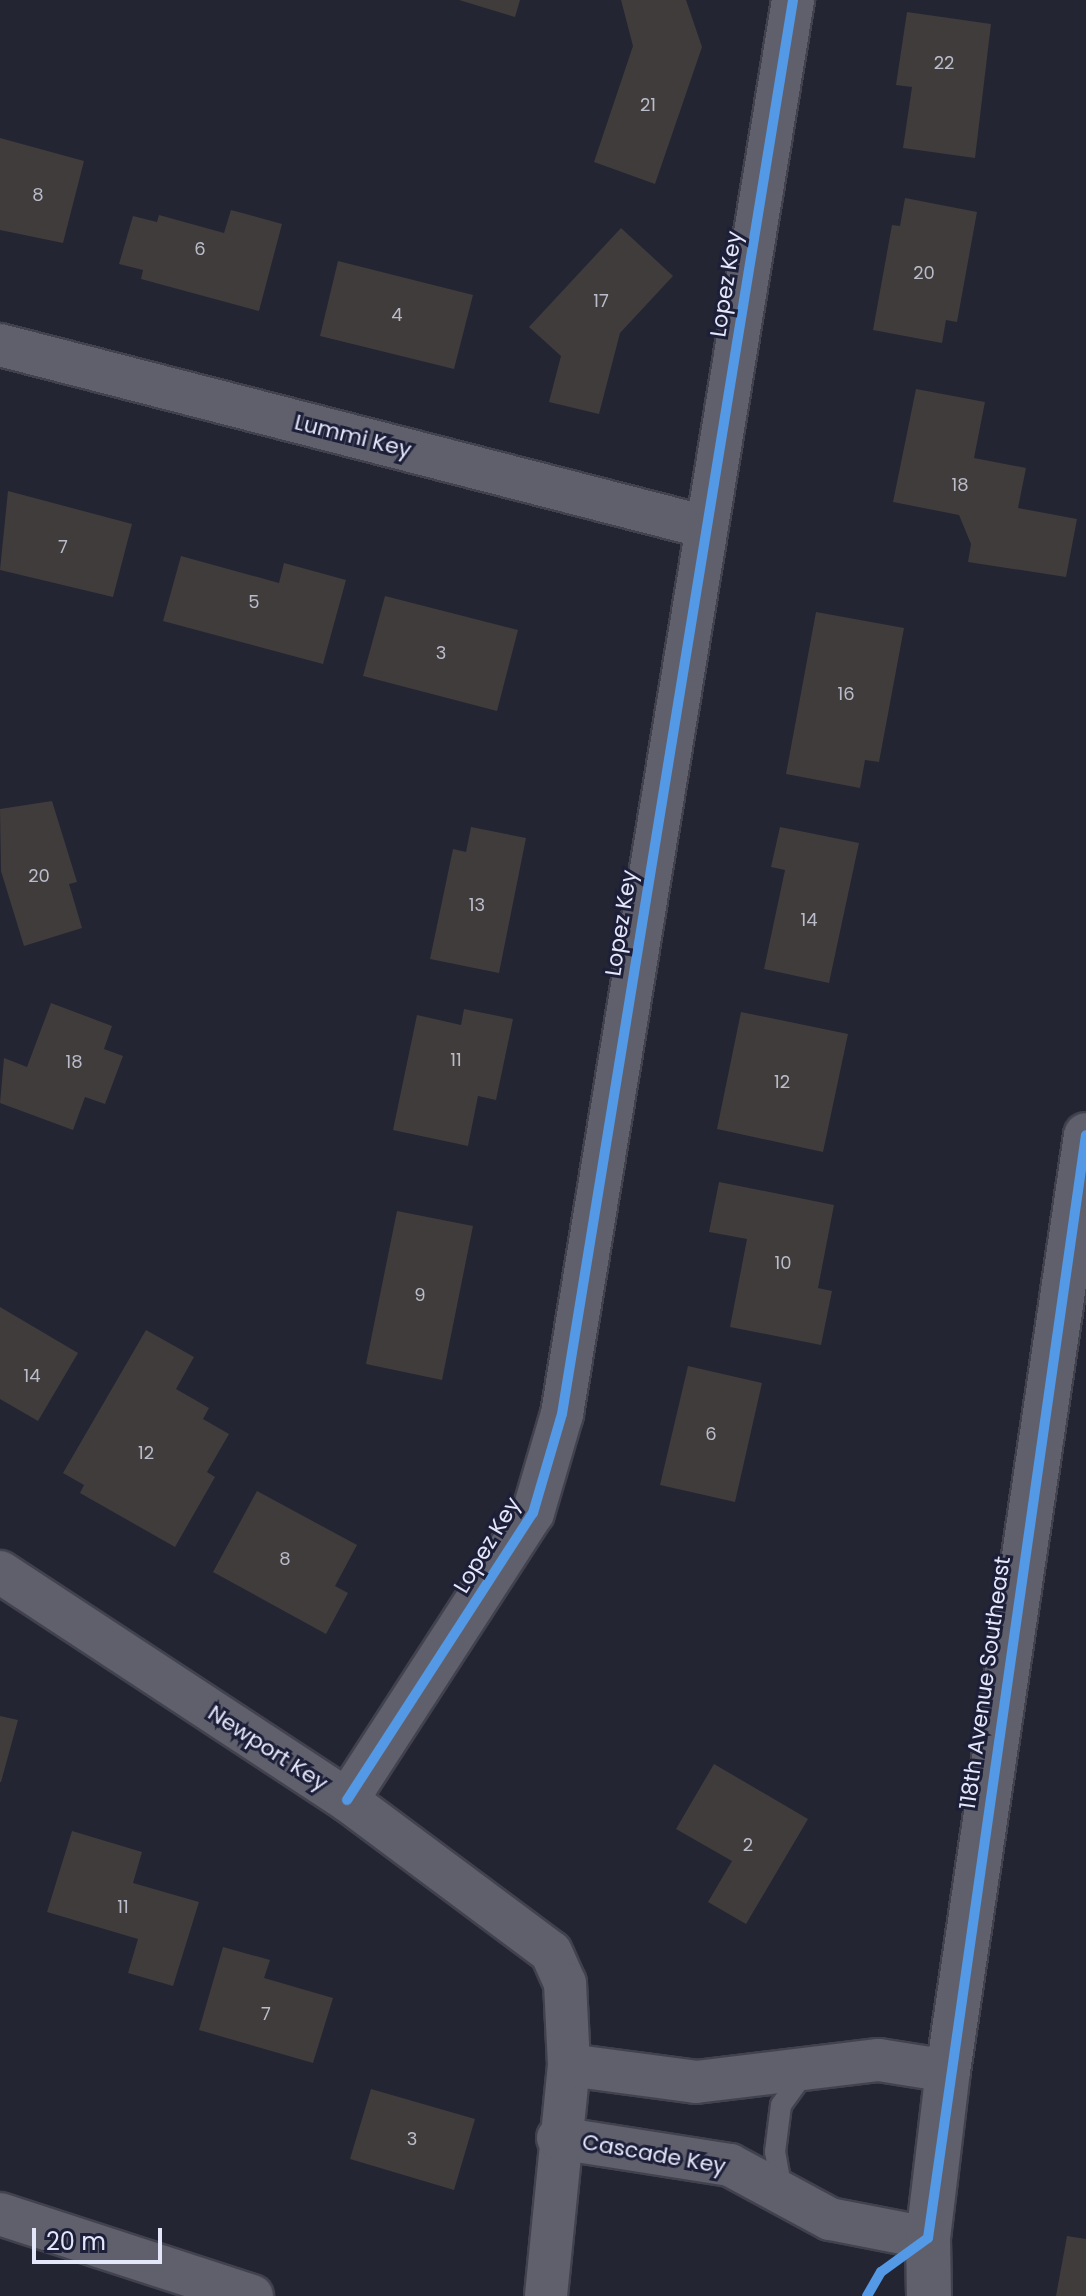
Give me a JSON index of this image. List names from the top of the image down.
{
  "streets": {
    "street": [
      "Lopez Key",
      "Lummi Key",
      "118th Avenue Southeast",
      "Newport Key",
      "Cascade Key"
    ]
  },
  "crossings": [
    ["Lopez Key", "Lummi Key"],
    ["Lopez Key", "Newport Key"],
    ["118th Avenue Southeast", "Cascade Key"],
    ["Newport Key", "Cascade Key"]
  ],
  "house_numbers": [
    "22",
    "21",
    "8",
    "6",
    "20",
    "17",
    "4",
    "18",
    "7",
    "5",
    "3",
    "16",
    "20",
    "13",
    "14",
    "11",
    "18",
    "12",
    "10",
    "9",
    "14",
    "6",
    "12",
    "8",
    "2",
    "11",
    "7",
    "3"
  ],
  "scale_bar": "20 m"
}
